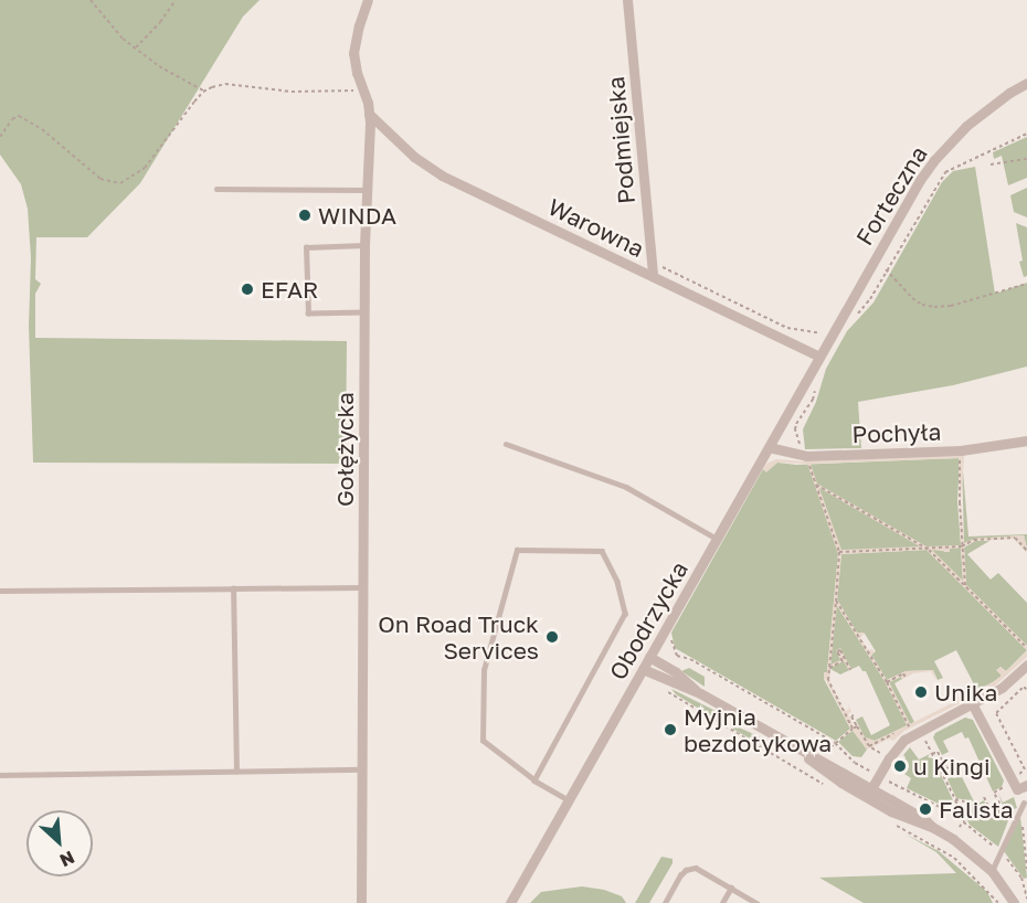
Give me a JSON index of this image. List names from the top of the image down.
{
  "streets": {
    "street": [
      "Podmiejska",
      "Forteczna",
      "Warowna",
      "Pochyła",
      "Gołężycka",
      "Obodrzycka"
    ]
  },
  "crossings": [
    ["Podmiejska", "Warowna"],
    ["Forteczna", "Warowna"],
    ["Forteczna", "Obodrzycka"],
    ["Warowna", "Gołężycka"],
    ["Warowna", "Obodrzycka"],
    ["Pochyła", "Obodrzycka"]
  ],
  "places": [
    "WINDA",
    "EFAR",
    "On Road Truck Services",
    "Unika",
    "Myjnia bezdotykowa",
    "u Kingi",
    "Falista"
  ],
  "north": "bottom right"
}
